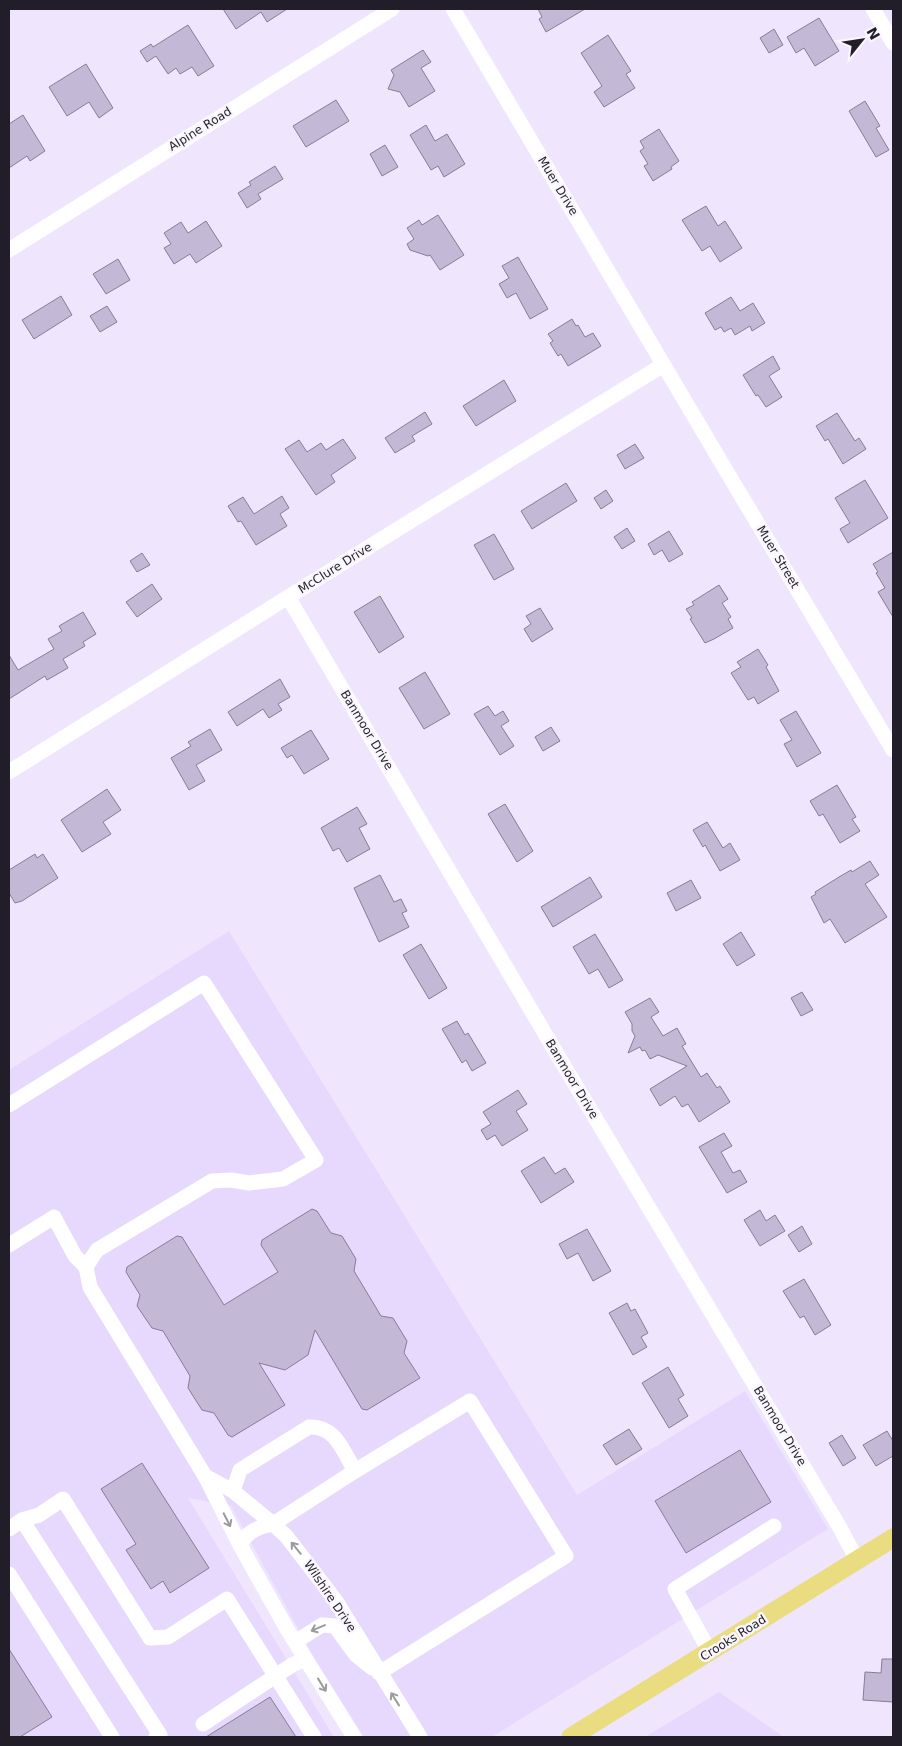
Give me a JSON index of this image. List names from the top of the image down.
{
  "streets": {
    "main road": ["Crooks Road"],
    "street": [
      "Alpine Road",
      "Muer Drive",
      "Muer Street",
      "McClure Drive",
      "Banmoor Drive",
      "Wilshire Drive"
    ]
  },
  "crossings": [
    ["Muer Drive", "Muer Street"],
    ["Muer Drive", "McClure Drive"],
    ["Muer Street", "McClure Drive"],
    ["McClure Drive", "Banmoor Drive"],
    ["Banmoor Drive", "Crooks Road"]
  ],
  "north": "top right"
}
